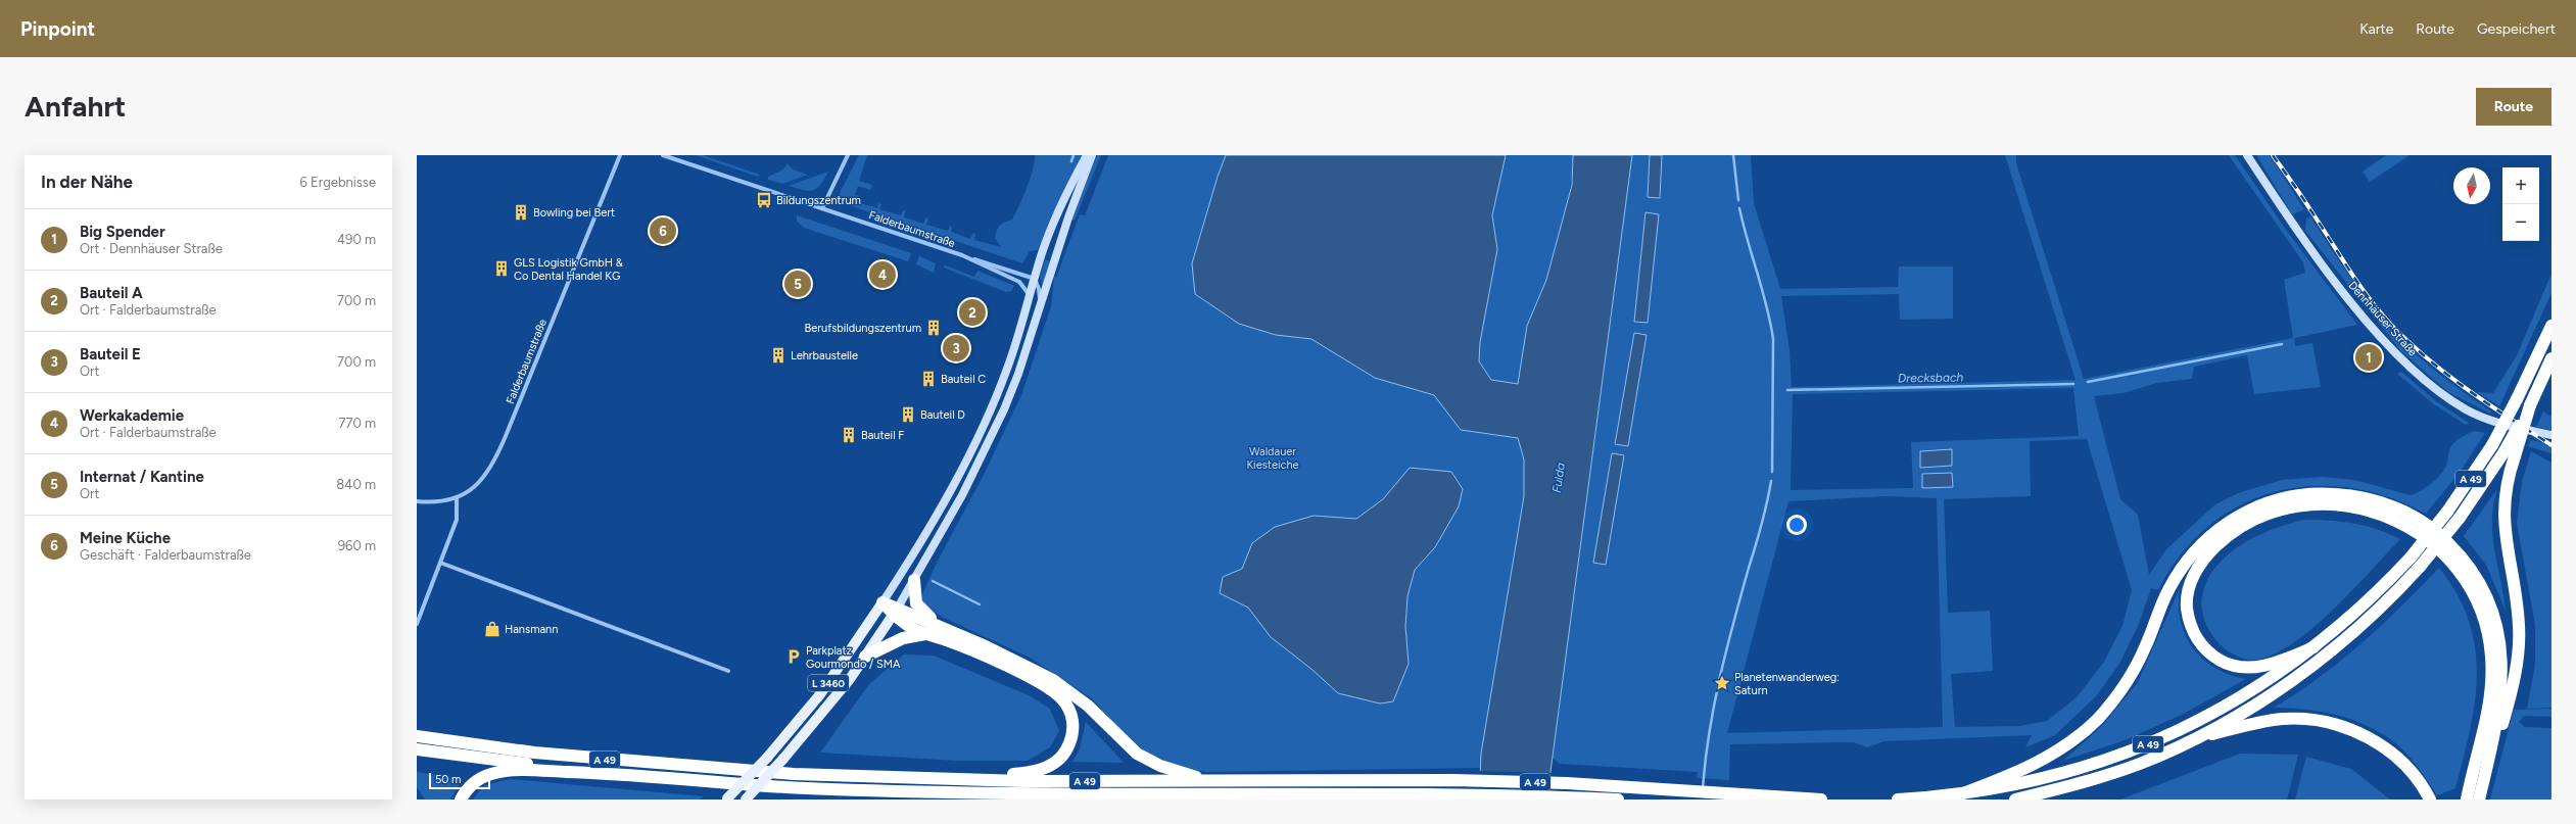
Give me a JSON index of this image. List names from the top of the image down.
{
  "streets": {
    "highway": ["A 49"],
    "main road": ["Dennhäuser Straße", "L 3460"],
    "street": ["Falderbaumstraße"]
  },
  "crossings": [
    ["Falderbaumstraße", "L 3460"]
  ],
  "water": ["Drecksbach", "Fulda"],
  "parks": ["Waldauer Kiesteiche"],
  "places": {
    "bus stop": ["Bildungszentrum"],
    "building": [
      "Bowling bei Bert",
      "GLS Logistik GmbH & Co Dental Handel KG",
      "Berufsbildungszentrum",
      "Lehrbaustelle",
      "Bauteil C",
      "Bauteil D",
      "Bauteil F"
    ],
    "shop": ["Hansmann"],
    "parking": ["Parkplatz Gourmondo / SMA"],
    "place": ["Planetenwanderweg: Saturn"]
  },
  "scale_bar": "50 m",
  "north": "bottom",
  "page": {
    "header": "Pinpoint",
    "nav": ["Karte", "Route", "Gespeichert"],
    "buttons": "Route",
    "title": "Anfahrt",
    "heading": ["In der Nähe", "6 Ergebnisse"],
    "map_buttons": ["+", "−"],
    "list": [
      {
        "mark": "1",
        "name": "Big Spender",
        "note": "Ort · Dennhäuser Straße",
        "value": "490 m"
      },
      {
        "mark": "2",
        "name": "Bauteil A",
        "note": "Ort · Falderbaumstraße",
        "value": "700 m"
      },
      {
        "mark": "3",
        "name": "Bauteil E",
        "note": "Ort",
        "value": "700 m"
      },
      {
        "mark": "4",
        "name": "Werkakademie",
        "note": "Ort · Falderbaumstraße",
        "value": "770 m"
      },
      {
        "mark": "5",
        "name": "Internat / Kantine",
        "note": "Ort",
        "value": "840 m"
      },
      {
        "mark": "6",
        "name": "Meine Küche",
        "note": "Geschäft · Falderbaumstraße",
        "value": "960 m"
      }
    ],
    "pins": [
      "6",
      "4",
      "5",
      "2",
      "3",
      "1"
    ],
    "scale": "50 m"
  }
}
